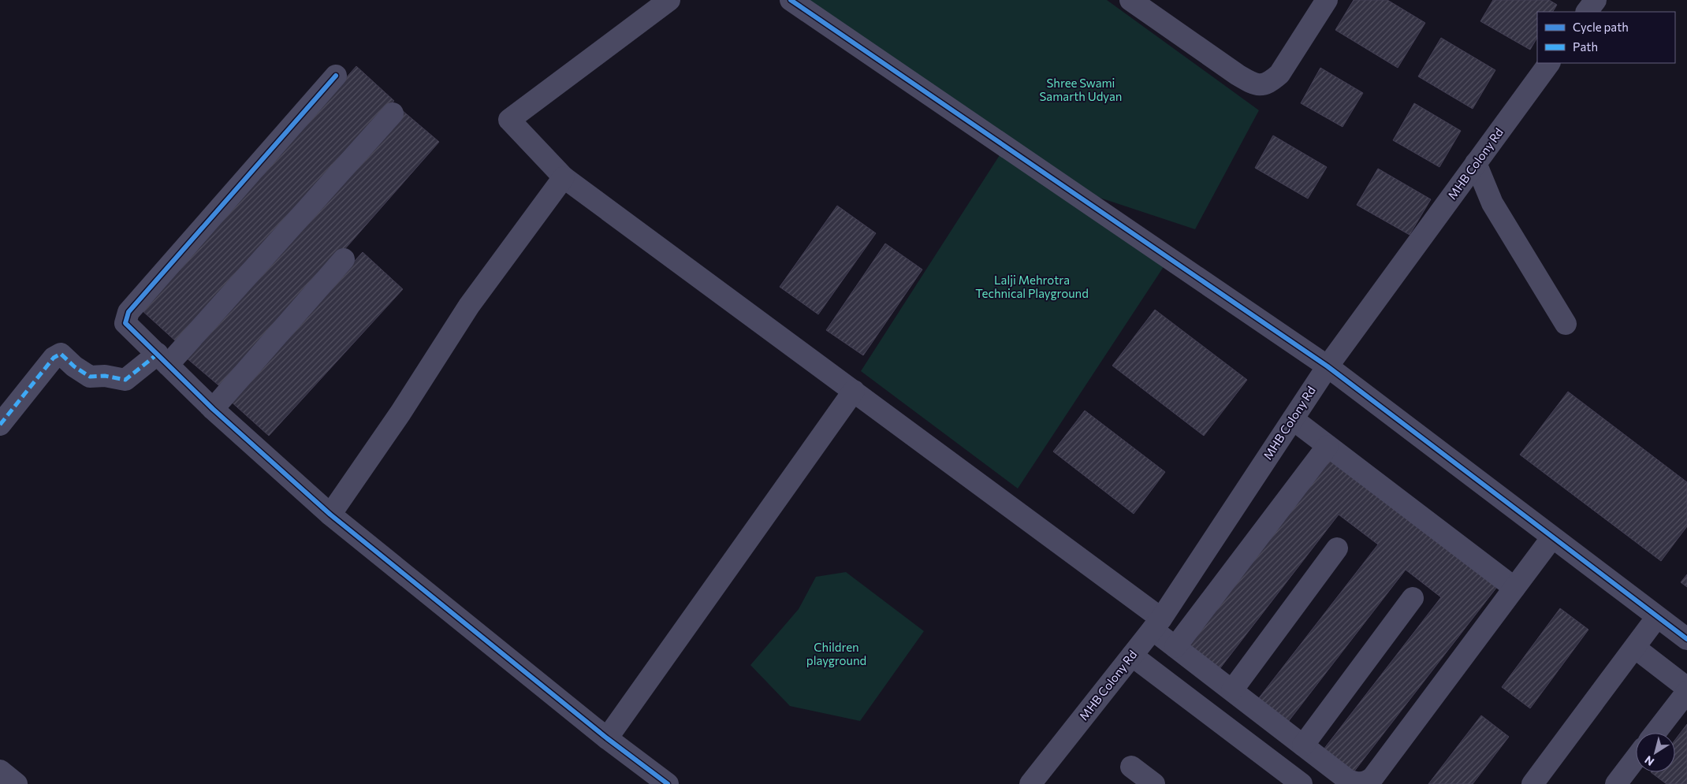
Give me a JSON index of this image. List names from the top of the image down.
{
  "streets": {
    "street": ["MHB Colony Rd"]
  },
  "parks": ["Shree Swami Samarth Udyan", "Lalji Mehrotra Technical Playground", "Children playground"],
  "legend": ["Cycle path", "Path"],
  "north": "bottom left"
}
